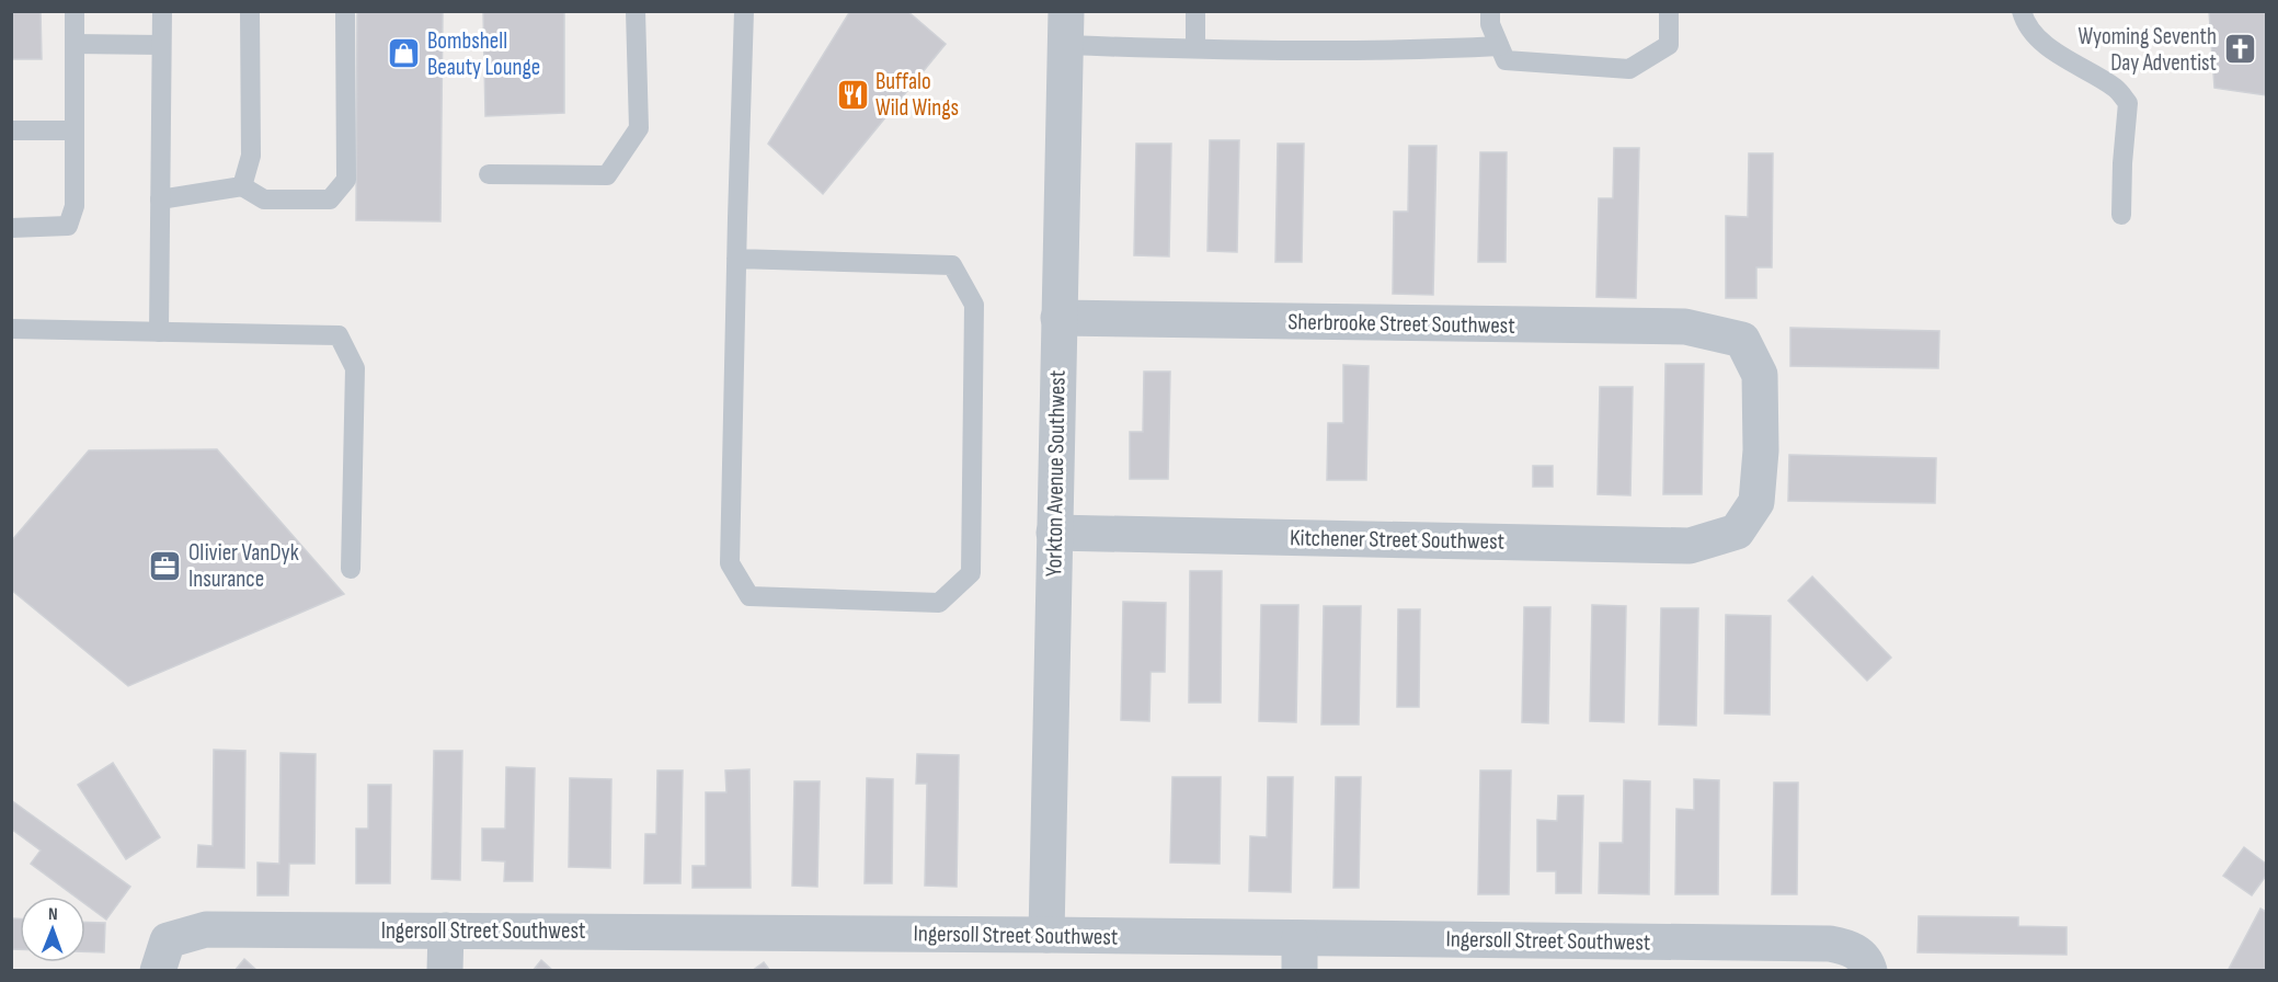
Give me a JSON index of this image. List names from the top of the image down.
{
  "streets": {
    "street": [
      "Sherbrooke Street Southwest",
      "Yorkton Avenue Southwest",
      "Kitchener Street Southwest",
      "Ingersoll Street Southwest"
    ]
  },
  "crossings": [
    ["Sherbrooke Street Southwest", "Yorkton Avenue Southwest"],
    ["Sherbrooke Street Southwest", "Kitchener Street Southwest"],
    ["Yorkton Avenue Southwest", "Kitchener Street Southwest"],
    ["Yorkton Avenue Southwest", "Ingersoll Street Southwest"]
  ],
  "places": {
    "church": ["Wyoming Seventh Day Adventist"],
    "shop": ["Bombshell Beauty Lounge"],
    "restaurant": ["Buffalo Wild Wings"],
    "office": ["Olivier VanDyk Insurance"]
  },
  "north": "top"
}
